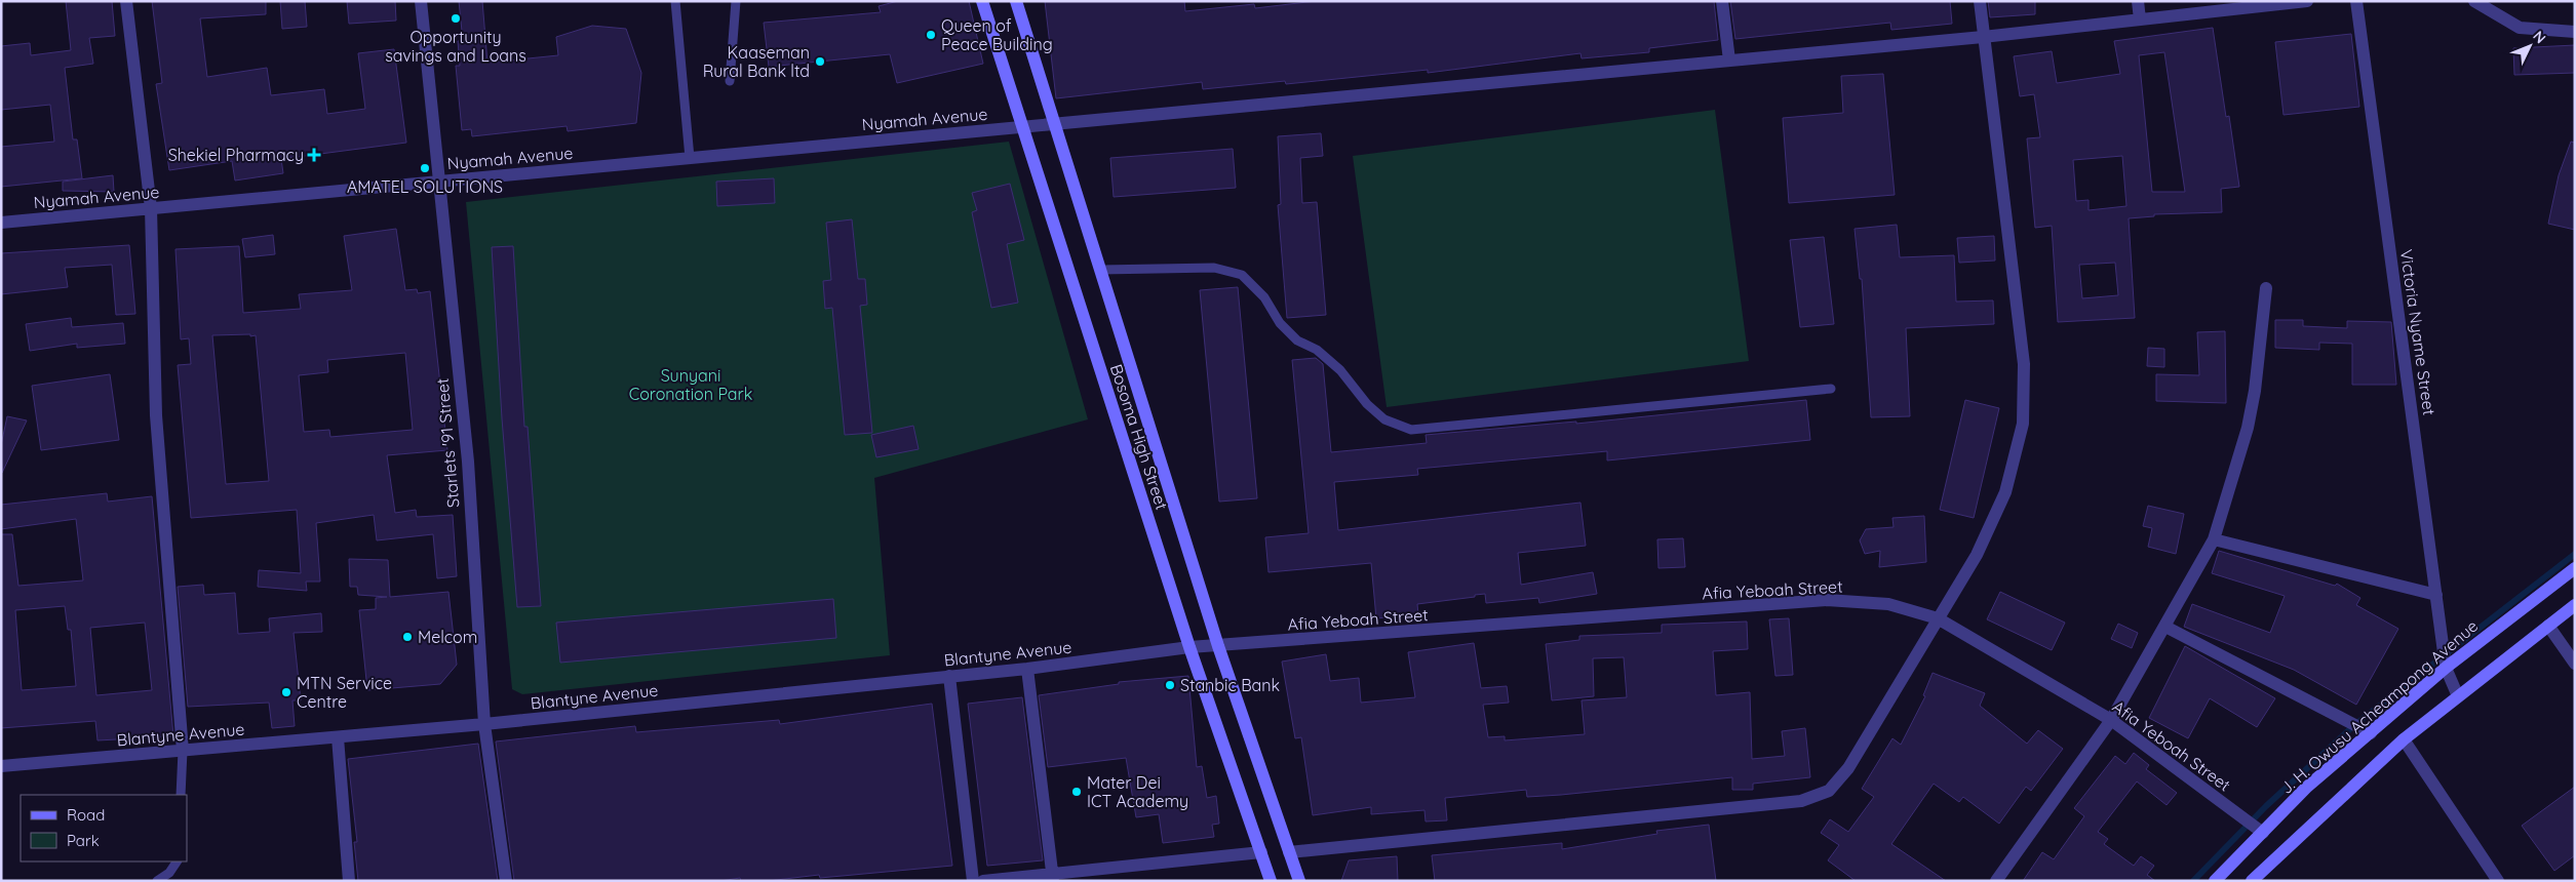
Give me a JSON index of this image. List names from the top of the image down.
{
  "streets": {
    "street": [
      "Nyamah Avenue",
      "Victoria Nyame Street",
      "Bosoma High Street",
      "Starlets '91 Street",
      "Afia Yeboah Street",
      "Blantyne Avenue",
      "J. H. Owusu Acheampong Avenue"
    ]
  },
  "crossings": [
    ["Nyamah Avenue", "Bosoma High Street"],
    ["Nyamah Avenue", "Starlets '91 Street"],
    ["Victoria Nyame Street", "J. H. Owusu Acheampong Avenue"],
    ["Bosoma High Street", "Afia Yeboah Street"],
    ["Bosoma High Street", "Blantyne Avenue"],
    ["Starlets '91 Street", "Blantyne Avenue"],
    ["Afia Yeboah Street", "Blantyne Avenue"],
    ["Afia Yeboah Street", "J. H. Owusu Acheampong Avenue"]
  ],
  "parks": ["Sunyani Coronation Park"],
  "places": {
    "other": [
      "Opportunity savings and Loans",
      "Queen of Peace Building",
      "Kaaseman Rural Bank ltd",
      "AMATEL SOLUTIONS",
      "Melcom",
      "Stanbic Bank",
      "MTN Service Centre",
      "Mater Dei ICT Academy"
    ],
    "health": ["Shekiel Pharmacy"]
  },
  "legend": ["Road", "Park"],
  "north": "top right"
}
